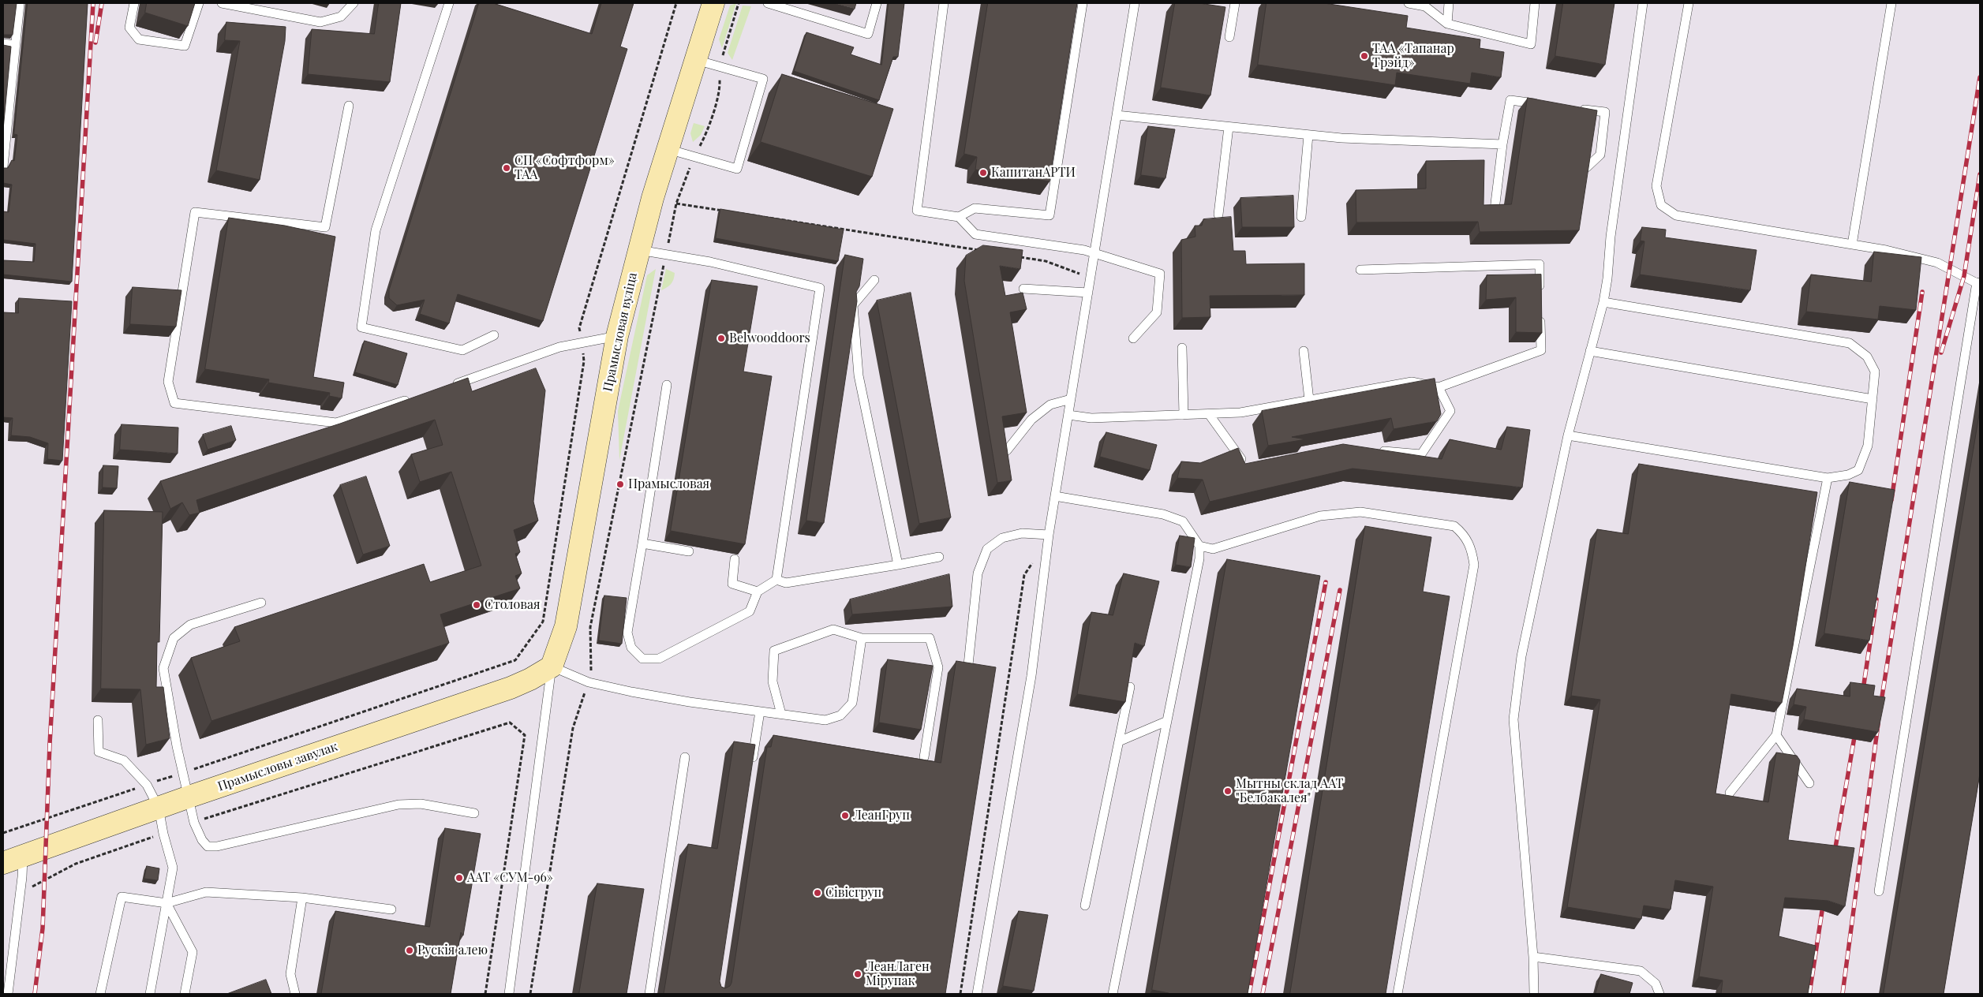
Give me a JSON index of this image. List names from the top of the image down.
{
  "streets": {
    "main road": ["Прамысловая вуліца", "Прамысловы завулак"]
  },
  "crossings": [
    ["Прамысловая вуліца", "Прамысловы завулак"]
  ],
  "places": [
    "ТАА «Тапанар Трэйд»",
    "СП «Софтформ» ТАА",
    "КапитанАРТИ",
    "Belwooddoors",
    "Прамысловая",
    "Столовая",
    "Мытны склад ААТ \"Белбакалея\"",
    "ЛеанГруп",
    "ААТ «СУМ-96»",
    "Сівісгруп",
    "Рускія алею",
    "ЛеанЛаген Мірупак"
  ]
}
